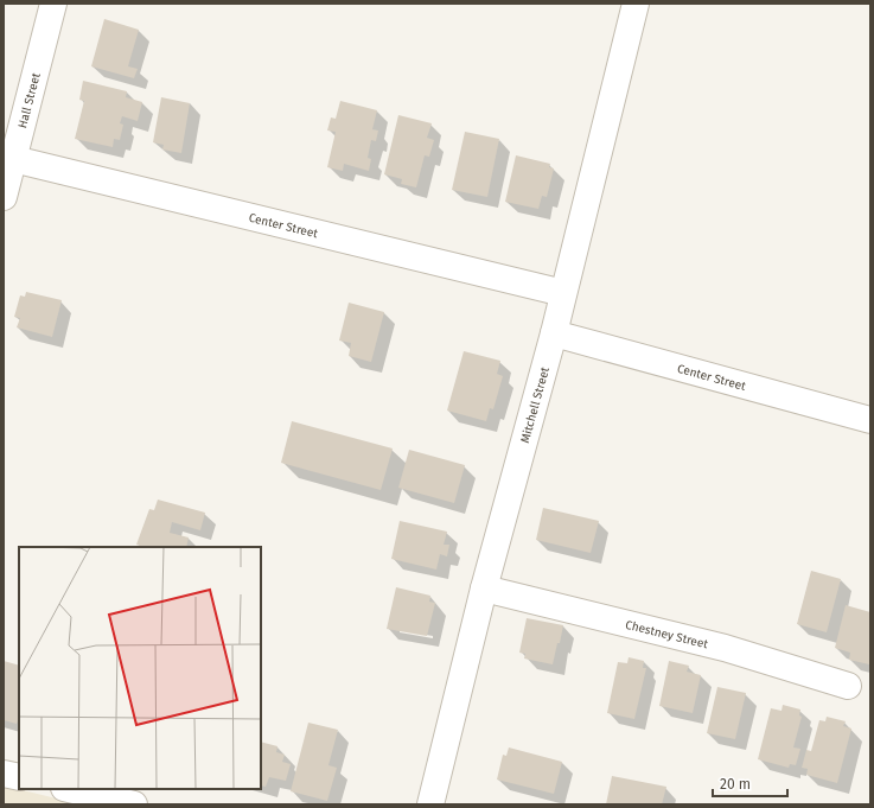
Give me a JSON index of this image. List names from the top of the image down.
{
  "streets": {
    "street": [
      "Hall Street",
      "Center Street",
      "Mitchell Street",
      "Chestney Street"
    ]
  },
  "crossings": [
    ["Hall Street", "Center Street"],
    ["Center Street", "Mitchell Street"],
    ["Mitchell Street", "Chestney Street"]
  ],
  "scale_bar": "20 m"
}
